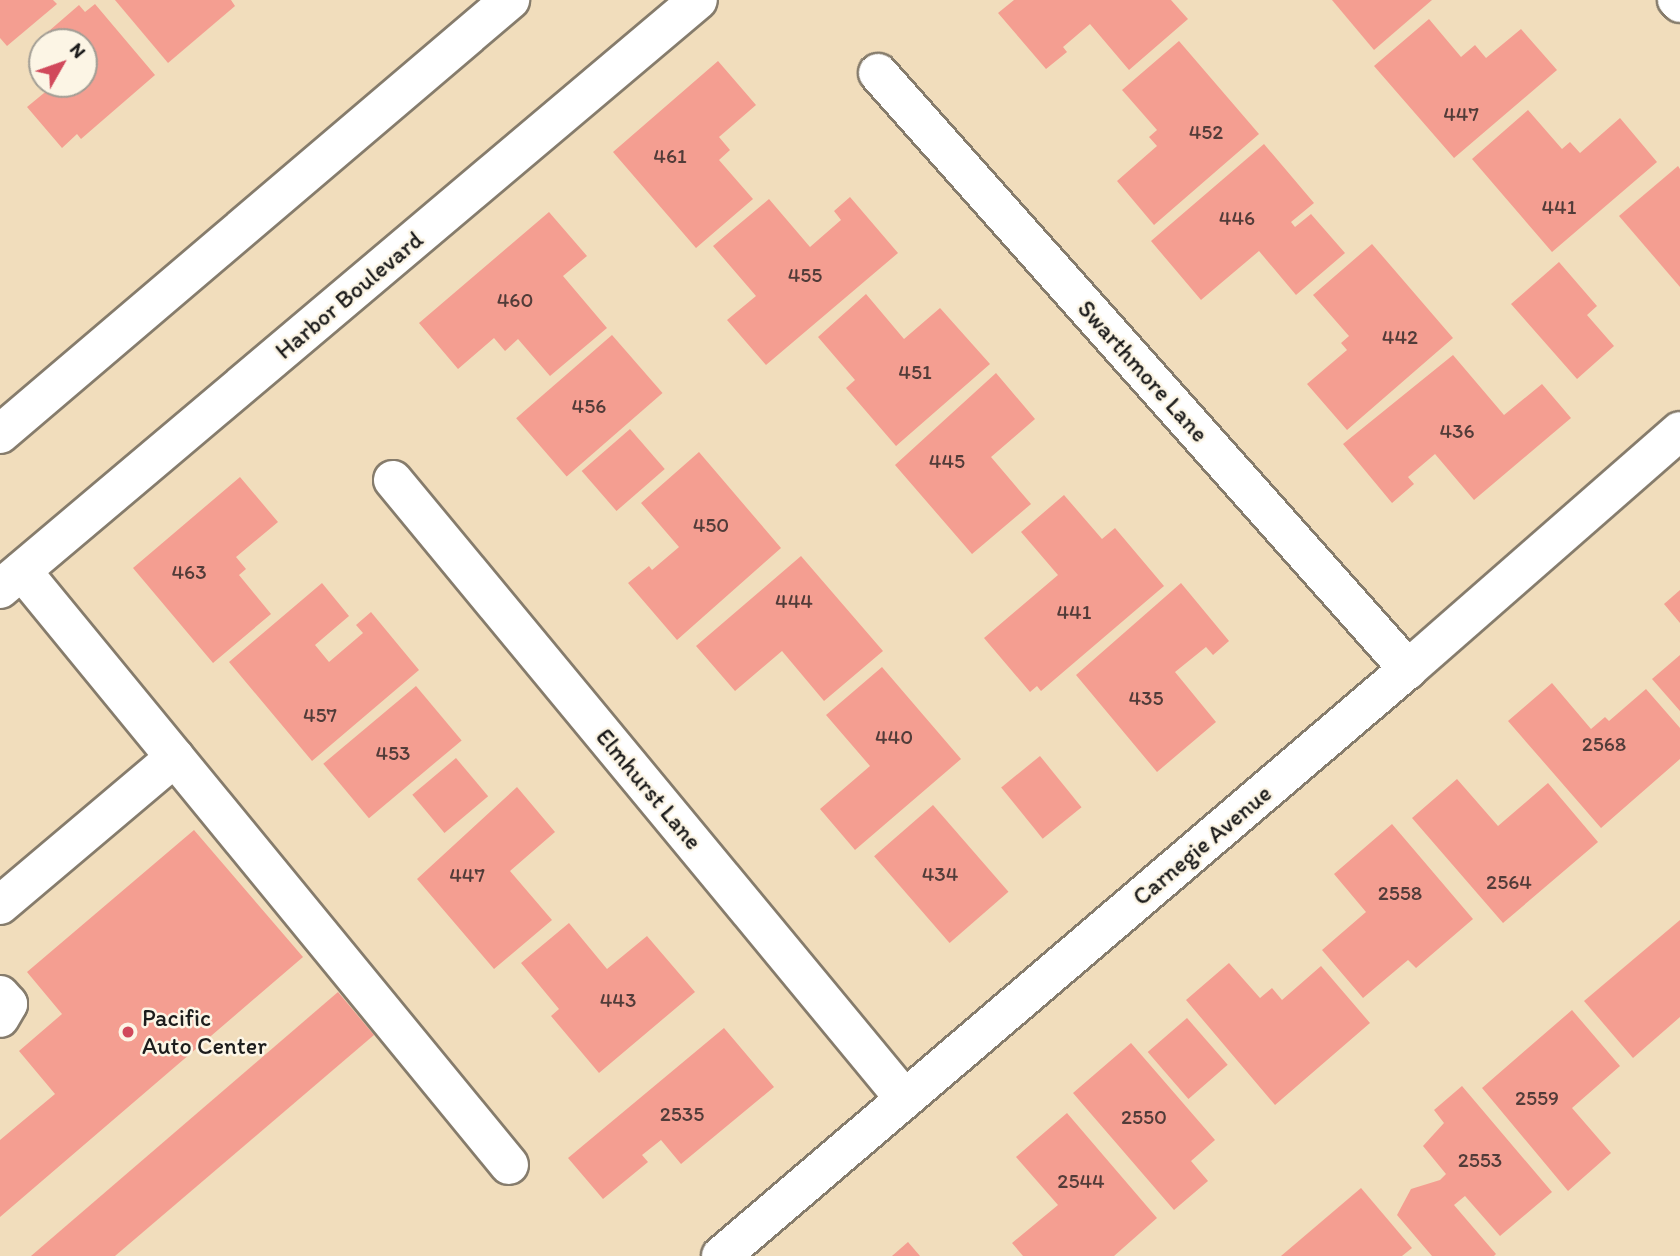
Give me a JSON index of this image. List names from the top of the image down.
{
  "streets": {
    "street": [
      "Harbor Boulevard",
      "Swarthmore Lane",
      "Elmhurst Lane",
      "Carnegie Avenue"
    ]
  },
  "crossings": [
    ["Swarthmore Lane", "Carnegie Avenue"],
    ["Elmhurst Lane", "Carnegie Avenue"]
  ],
  "places": ["Pacific Auto Center"],
  "house_numbers": [
    "447",
    "452",
    "461",
    "441",
    "446",
    "455",
    "460",
    "442",
    "451",
    "456",
    "436",
    "445",
    "450",
    "463",
    "444",
    "441",
    "435",
    "457",
    "440",
    "2568",
    "453",
    "434",
    "447",
    "2564",
    "2558",
    "443",
    "2559",
    "2535",
    "2550",
    "2553",
    "2544"
  ],
  "north": "top right"
}
